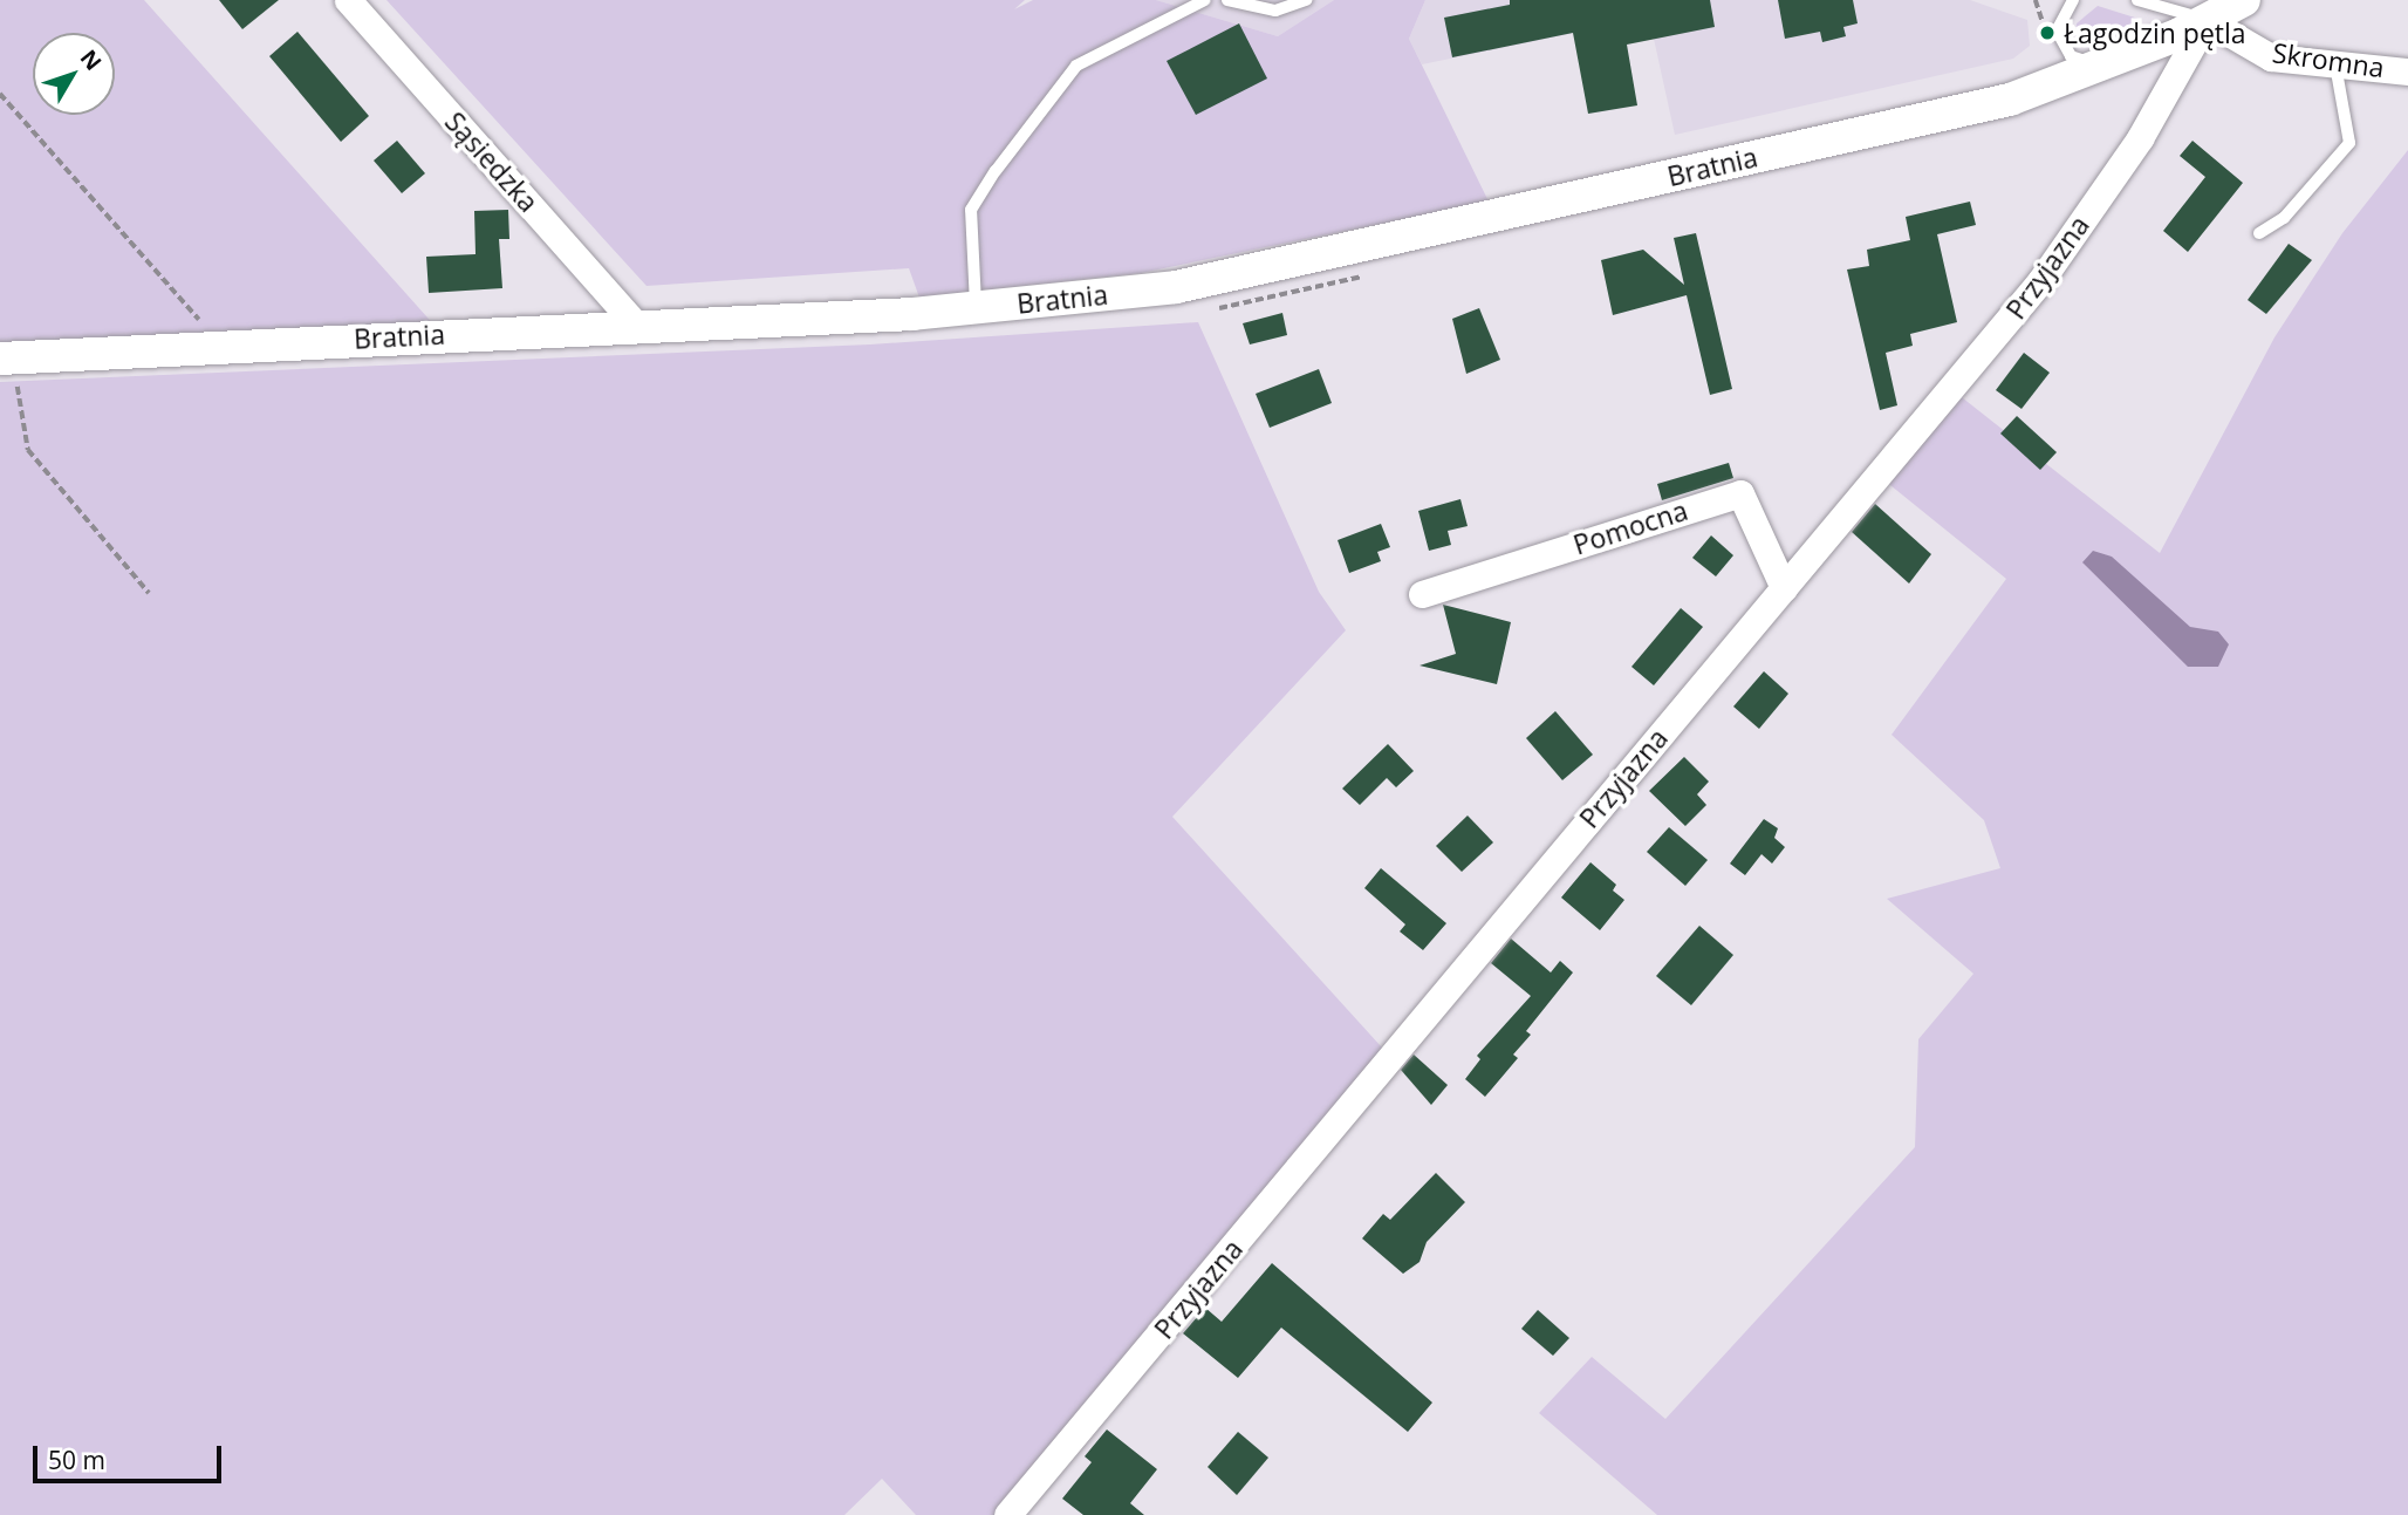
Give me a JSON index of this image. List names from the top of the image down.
{
  "streets": {
    "street": [
      "Skromna",
      "Sąsiedzka",
      "Bratnia",
      "Przyjazna",
      "Pomocna"
    ]
  },
  "crossings": [
    ["Skromna", "Bratnia"],
    ["Skromna", "Przyjazna"],
    ["Sąsiedzka", "Bratnia"],
    ["Bratnia", "Przyjazna"],
    ["Przyjazna", "Pomocna"]
  ],
  "places": ["Łagodzin pętla"],
  "scale_bar": "50 m",
  "north": "top right"
}
